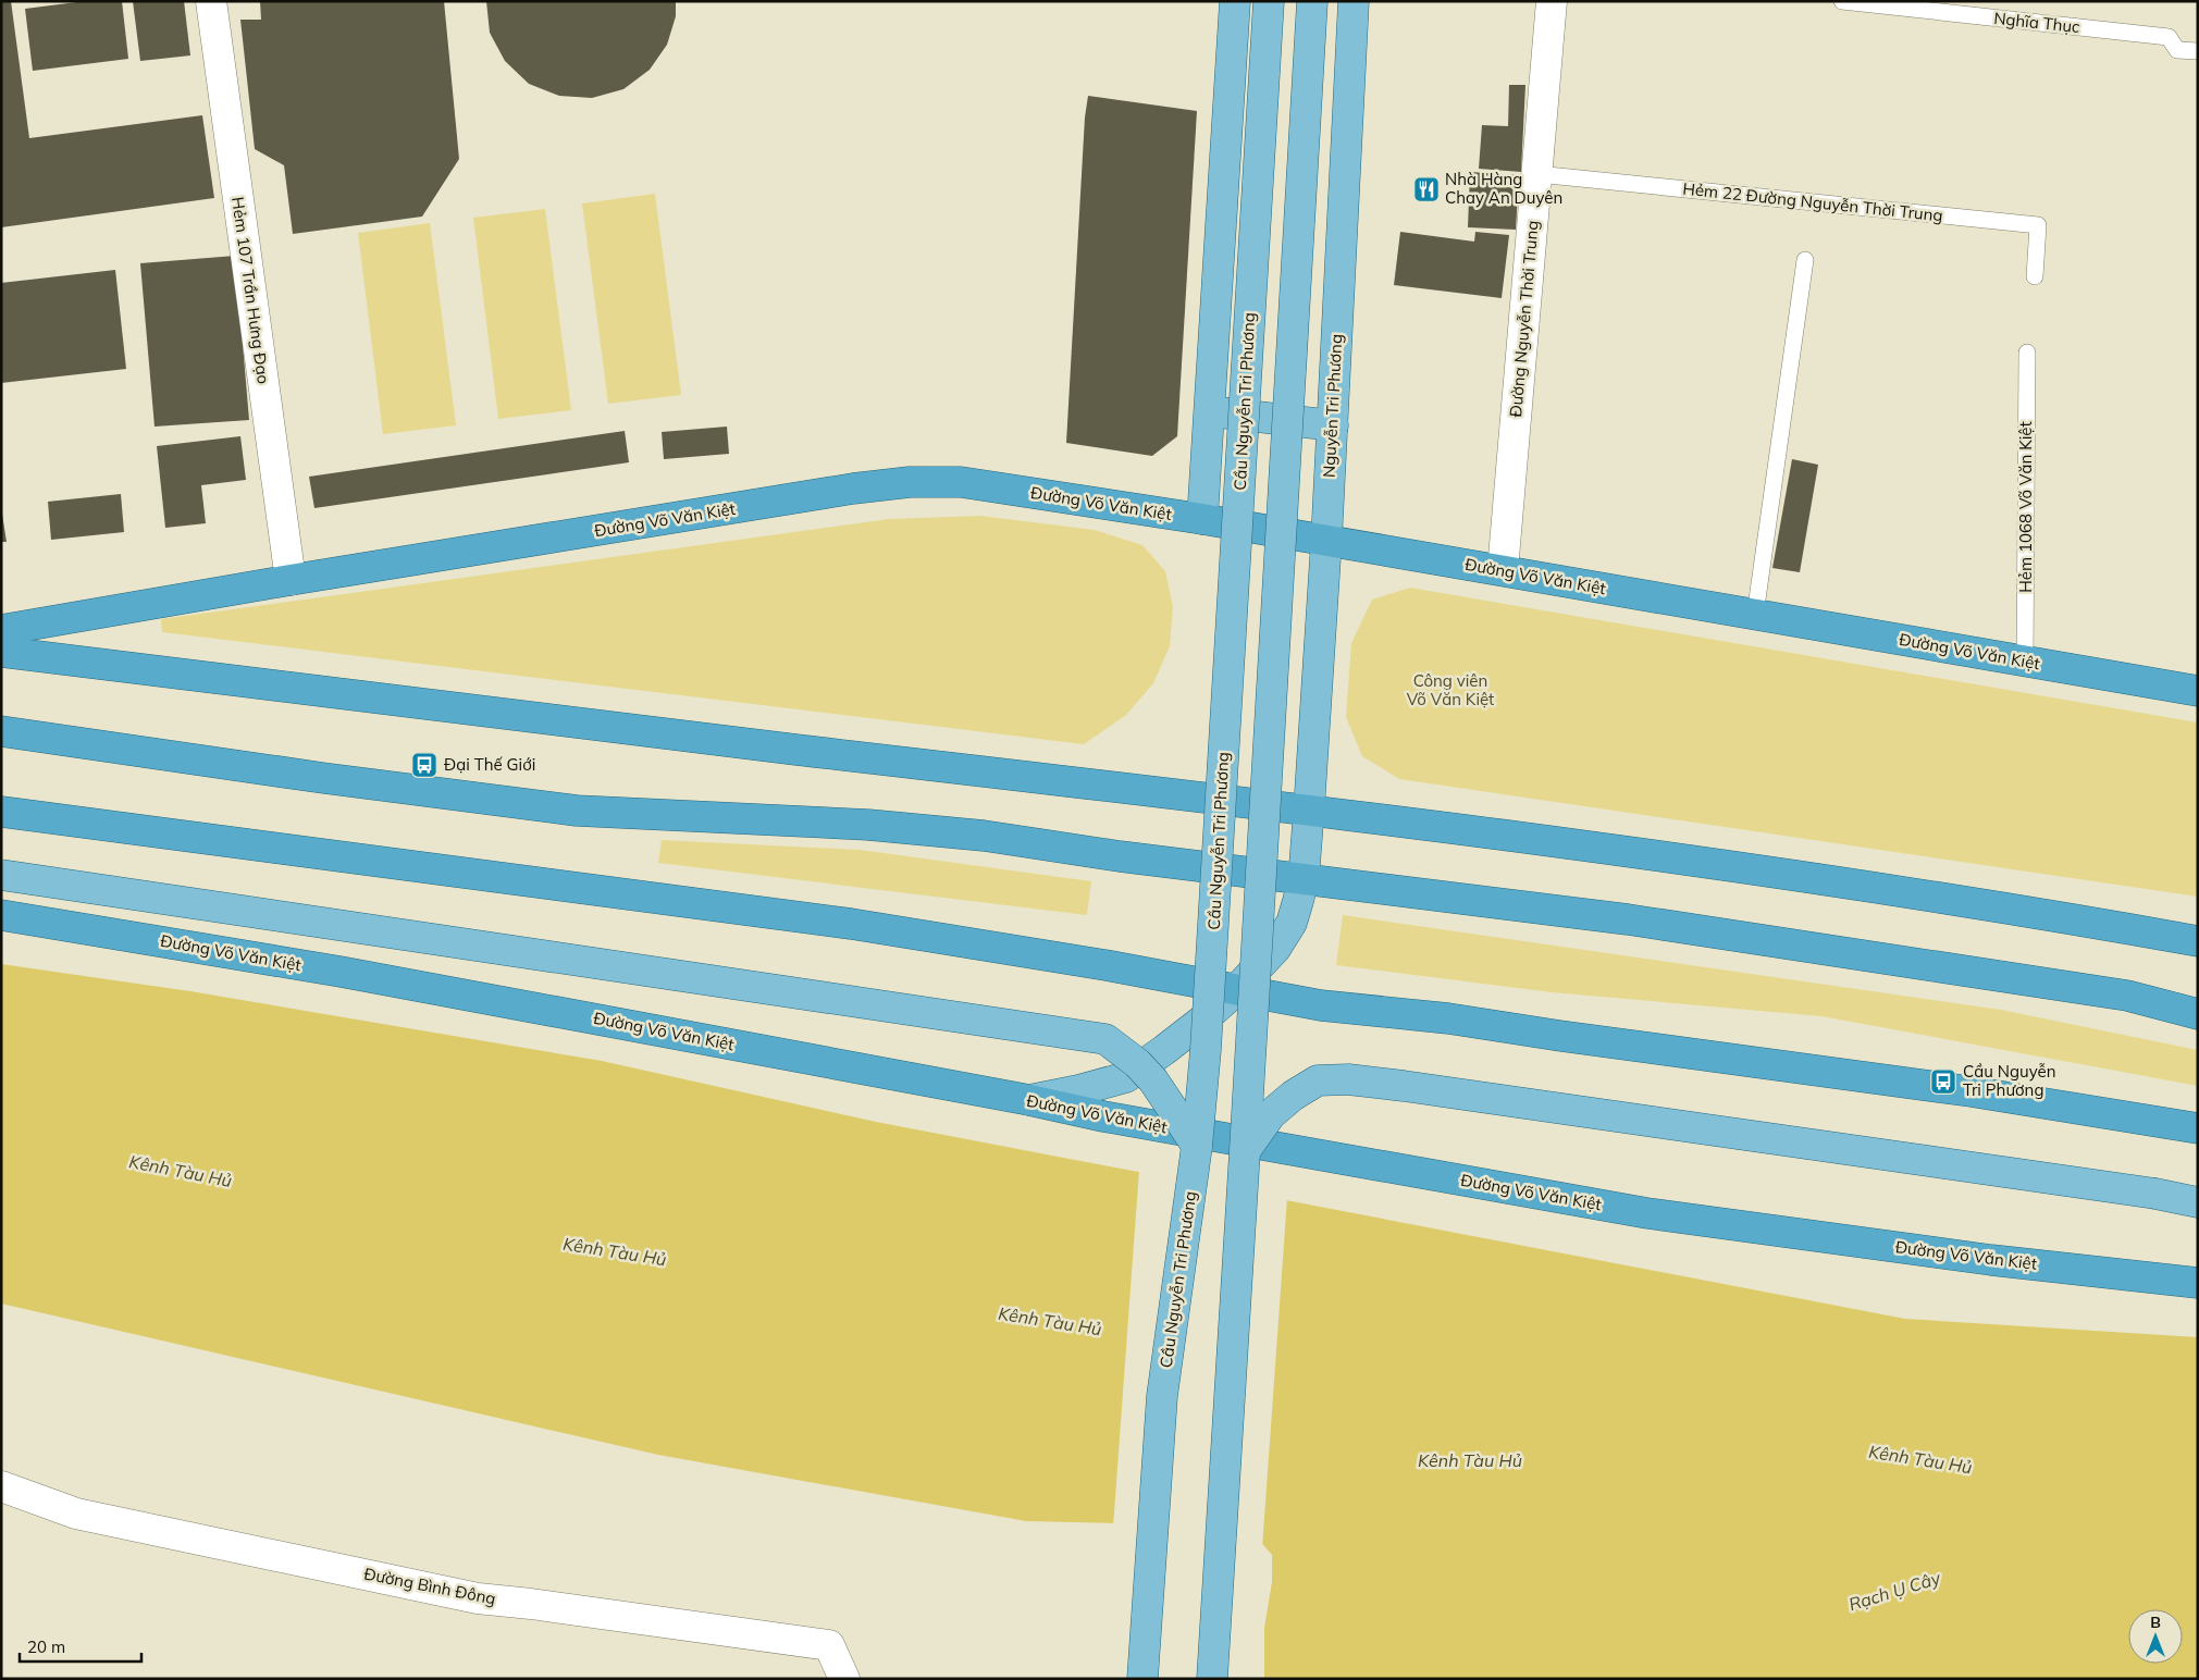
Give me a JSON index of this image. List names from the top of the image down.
{
  "streets": {
    "highway": ["Đường Võ Văn Kiệt"],
    "main road": ["Cầu Nguyễn Tri Phương", "Nguyễn Tri Phương"],
    "street": ["Hẻm 107 Trần Hưng Đạo", "Đường Nguyễn Thời Trung", "Đường Bình Đông"],
    "lane": ["Nghĩa Thục", "Hẻm 22 Đường Nguyễn Thời Trung", "Hẻm 1068 Võ Văn Kiệt"]
  },
  "crossings": [
    ["Hẻm 22 Đường Nguyễn Thời Trung", "Đường Nguyễn Thời Trung"],
    ["Hẻm 107 Trần Hưng Đạo", "Đường Võ Văn Kiệt"],
    ["Đường Nguyễn Thời Trung", "Đường Võ Văn Kiệt"],
    ["Nguyễn Tri Phương", "Đường Võ Văn Kiệt"],
    ["Đường Võ Văn Kiệt", "Hẻm 1068 Võ Văn Kiệt"]
  ],
  "water": ["Kênh Tàu Hủ", "Rạch Ụ Cây"],
  "parks": ["Công viên Võ Văn Kiệt"],
  "places": {
    "restaurant": ["Nhà Hàng Chay An Duyên"],
    "bus stop": ["Đại Thế Giới", "Cầu Nguyễn Tri Phương"]
  },
  "scale_bar": "20 m",
  "north": "top"
}
